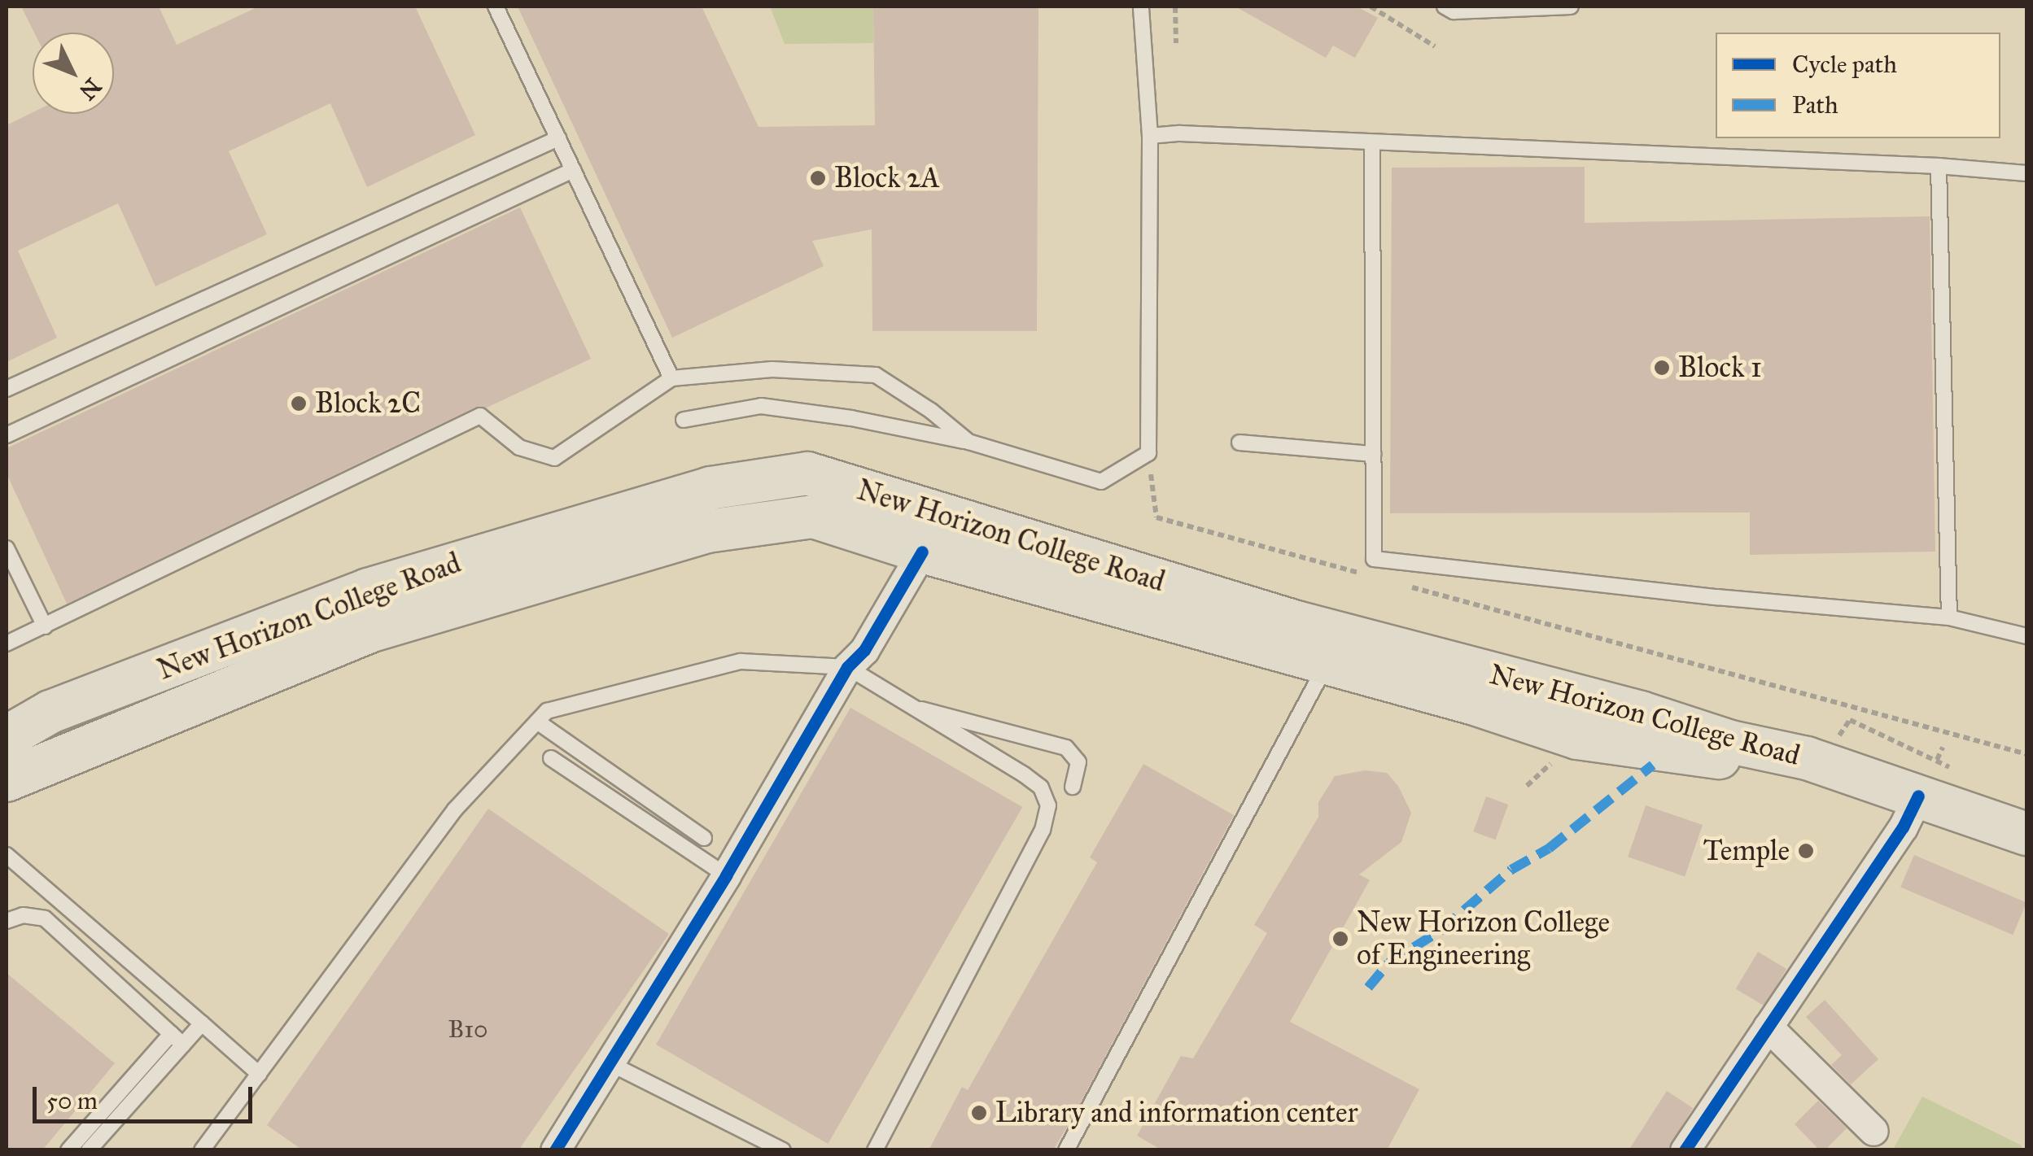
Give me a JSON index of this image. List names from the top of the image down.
{
  "streets": {
    "main road": ["New Horizon College Road"]
  },
  "places": [
    "Block 2A",
    "Block 1",
    "Block 2C",
    "Temple",
    "New Horizon College of Engineering",
    "Library and information center"
  ],
  "house_numbers": ["B10"],
  "legend": ["Cycle path", "Path"],
  "scale_bar": "50 m",
  "north": "bottom right"
}
